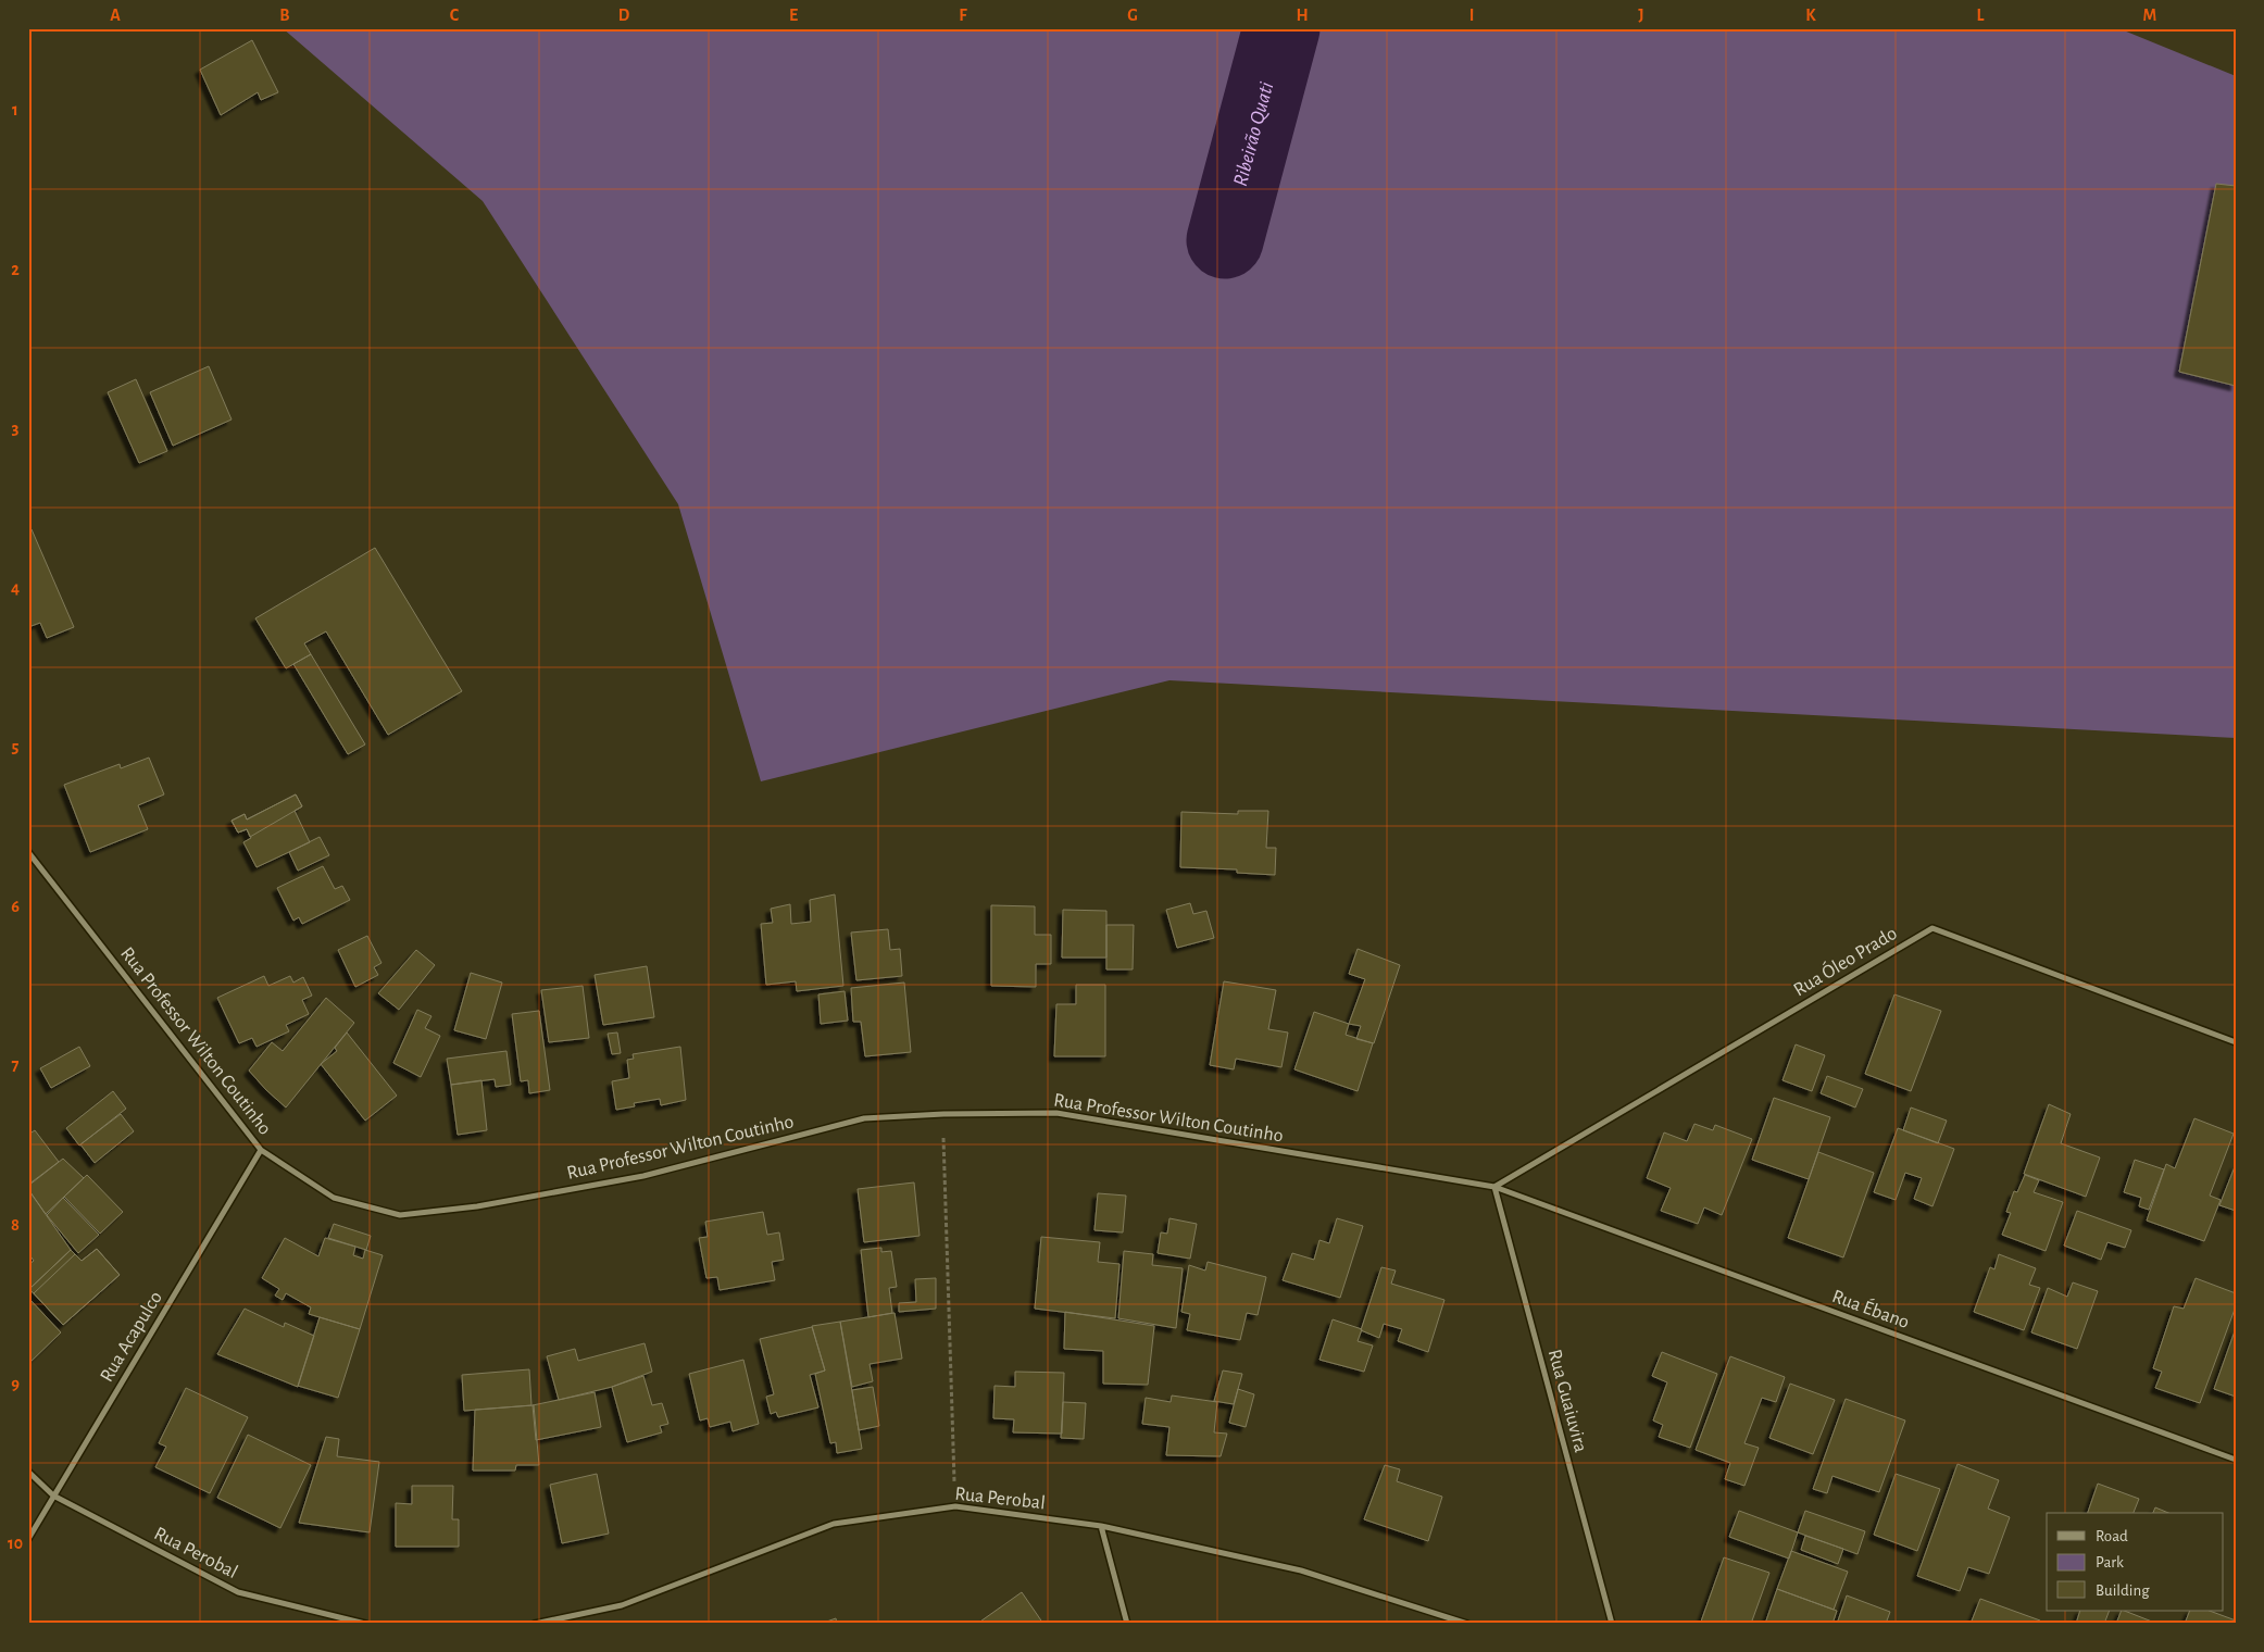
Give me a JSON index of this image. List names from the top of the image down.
{
  "streets": {
    "street": [
      "Rua Óleo Prado",
      "Rua Professor Wilton Coutinho",
      "Rua Ébano",
      "Rua Acapulco",
      "Rua Guaiuvira",
      "Rua Perobal"
    ]
  },
  "crossings": [
    ["Rua Óleo Prado", "Rua Professor Wilton Coutinho"],
    ["Rua Óleo Prado", "Rua Ébano"],
    ["Rua Óleo Prado", "Rua Guaiuvira"],
    ["Rua Professor Wilton Coutinho", "Rua Ébano"],
    ["Rua Professor Wilton Coutinho", "Rua Acapulco"],
    ["Rua Professor Wilton Coutinho", "Rua Guaiuvira"],
    ["Rua Ébano", "Rua Guaiuvira"],
    ["Rua Acapulco", "Rua Perobal"]
  ],
  "water": ["Ribeirão Quati"],
  "legend": ["Road", "Park", "Building"],
  "grid": {
    "columns": [
      "A",
      "B",
      "C",
      "D",
      "E",
      "F",
      "G",
      "H",
      "I",
      "J",
      "K",
      "L",
      "M"
    ],
    "rows": [
      "1",
      "2",
      "3",
      "4",
      "5",
      "6",
      "7",
      "8",
      "9",
      "10"
    ]
  }
}
